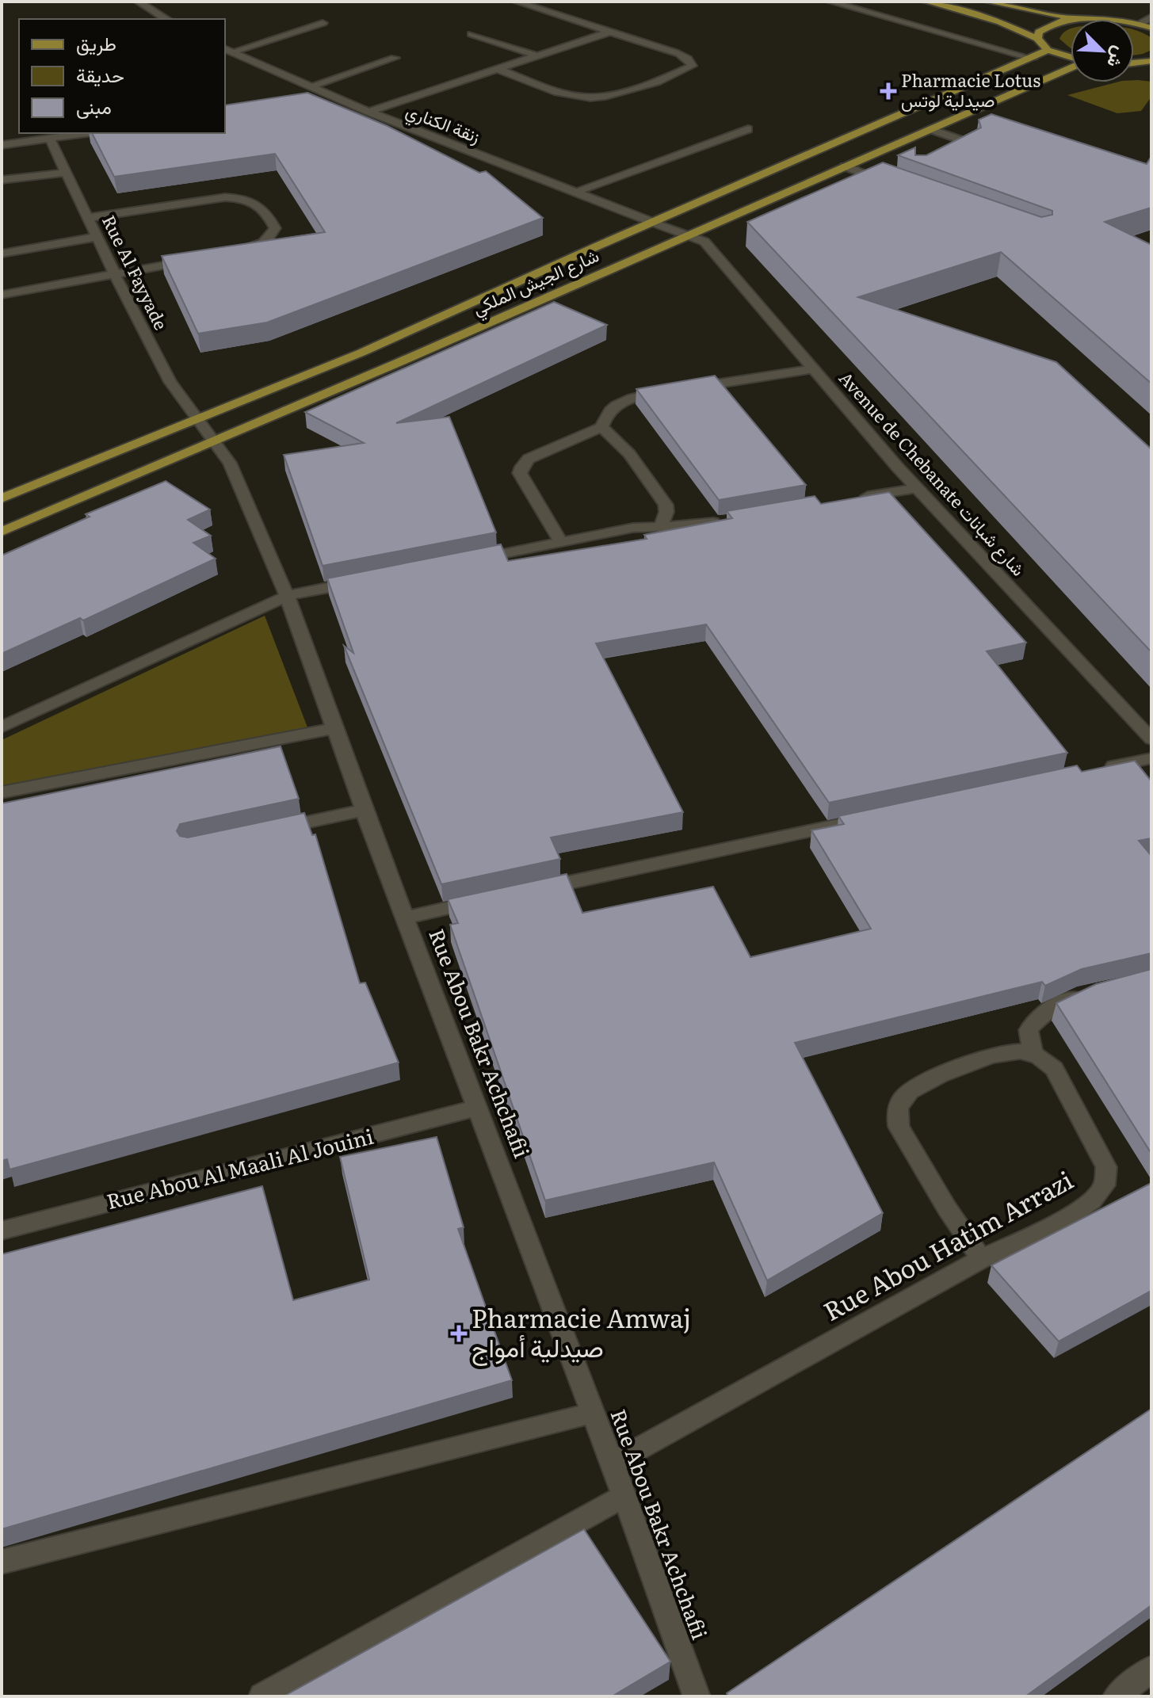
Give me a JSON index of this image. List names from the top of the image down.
{
  "streets": {
    "main road": ["شارع الجيش الملكي"],
    "street": [
      "زنقة الكناري",
      "Rue Al Fayyade",
      "Avenue de Chebanate شارع شبانات",
      "Rue Abou Bakr Achchafii",
      "Rue Abou Al Maali Al Jouini",
      "Rue Abou Hatim Arrazi"
    ]
  },
  "crossings": [
    ["زنقة الكناري", "شارع الجيش الملكي"],
    ["زنقة الكناري", "Avenue de Chebanate شارع شبانات"],
    ["Rue Al Fayyade", "شارع الجيش الملكي"],
    ["Rue Al Fayyade", "Rue Abou Bakr Achchafii"],
    ["شارع الجيش الملكي", "Avenue de Chebanate شارع شبانات"],
    ["شارع الجيش الملكي", "Rue Abou Bakr Achchafii"],
    ["Rue Abou Bakr Achchafii", "Rue Abou Al Maali Al Jouini"],
    ["Rue Abou Bakr Achchafii", "Rue Abou Hatim Arrazi"]
  ],
  "places": {
    "health": ["Pharmacie Lotus صيدلية لوتس", "Pharmacie Amwaj صيدلية أمواج"]
  },
  "legend": ["طريق", "حديقة", "مبنى"],
  "north": "bottom right"
}
